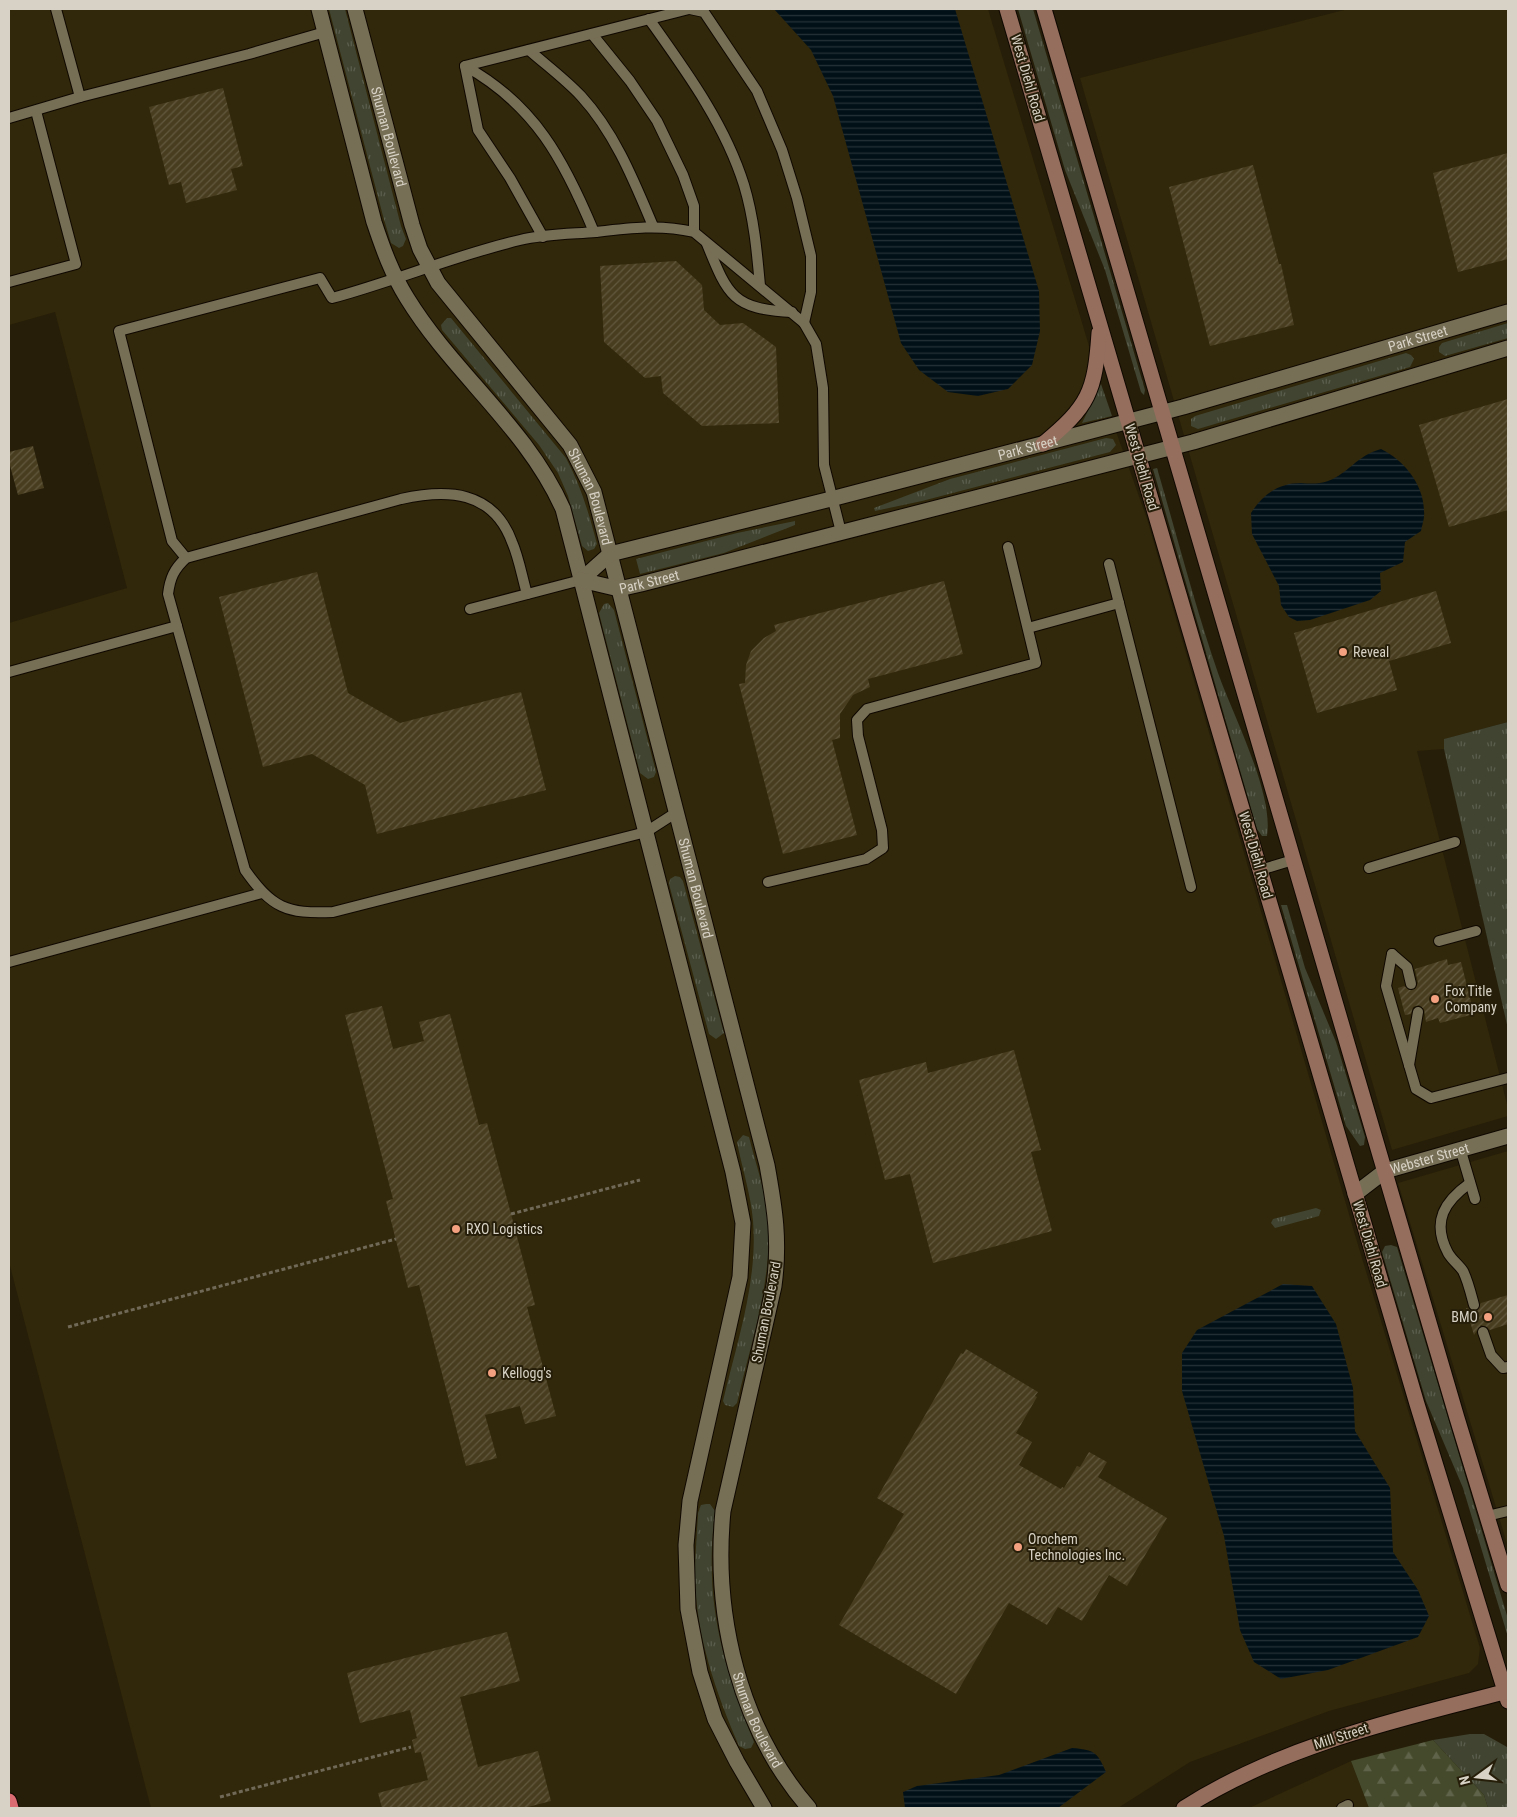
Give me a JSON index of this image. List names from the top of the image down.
{
  "streets": {
    "street": [
      "West Diehl Road",
      "Shuman Boulevard",
      "Park Street",
      "Webster Street",
      "Mill Street"
    ]
  },
  "crossings": [
    ["West Diehl Road", "Park Street"],
    ["West Diehl Road", "Webster Street"],
    ["West Diehl Road", "Mill Street"],
    ["Shuman Boulevard", "Park Street"]
  ],
  "places": [
    "Reveal",
    "Fox Title Company",
    "RXO Logistics",
    "BMO",
    "Kellogg's",
    "Orochem Technologies Inc."
  ],
  "north": "left"
}
